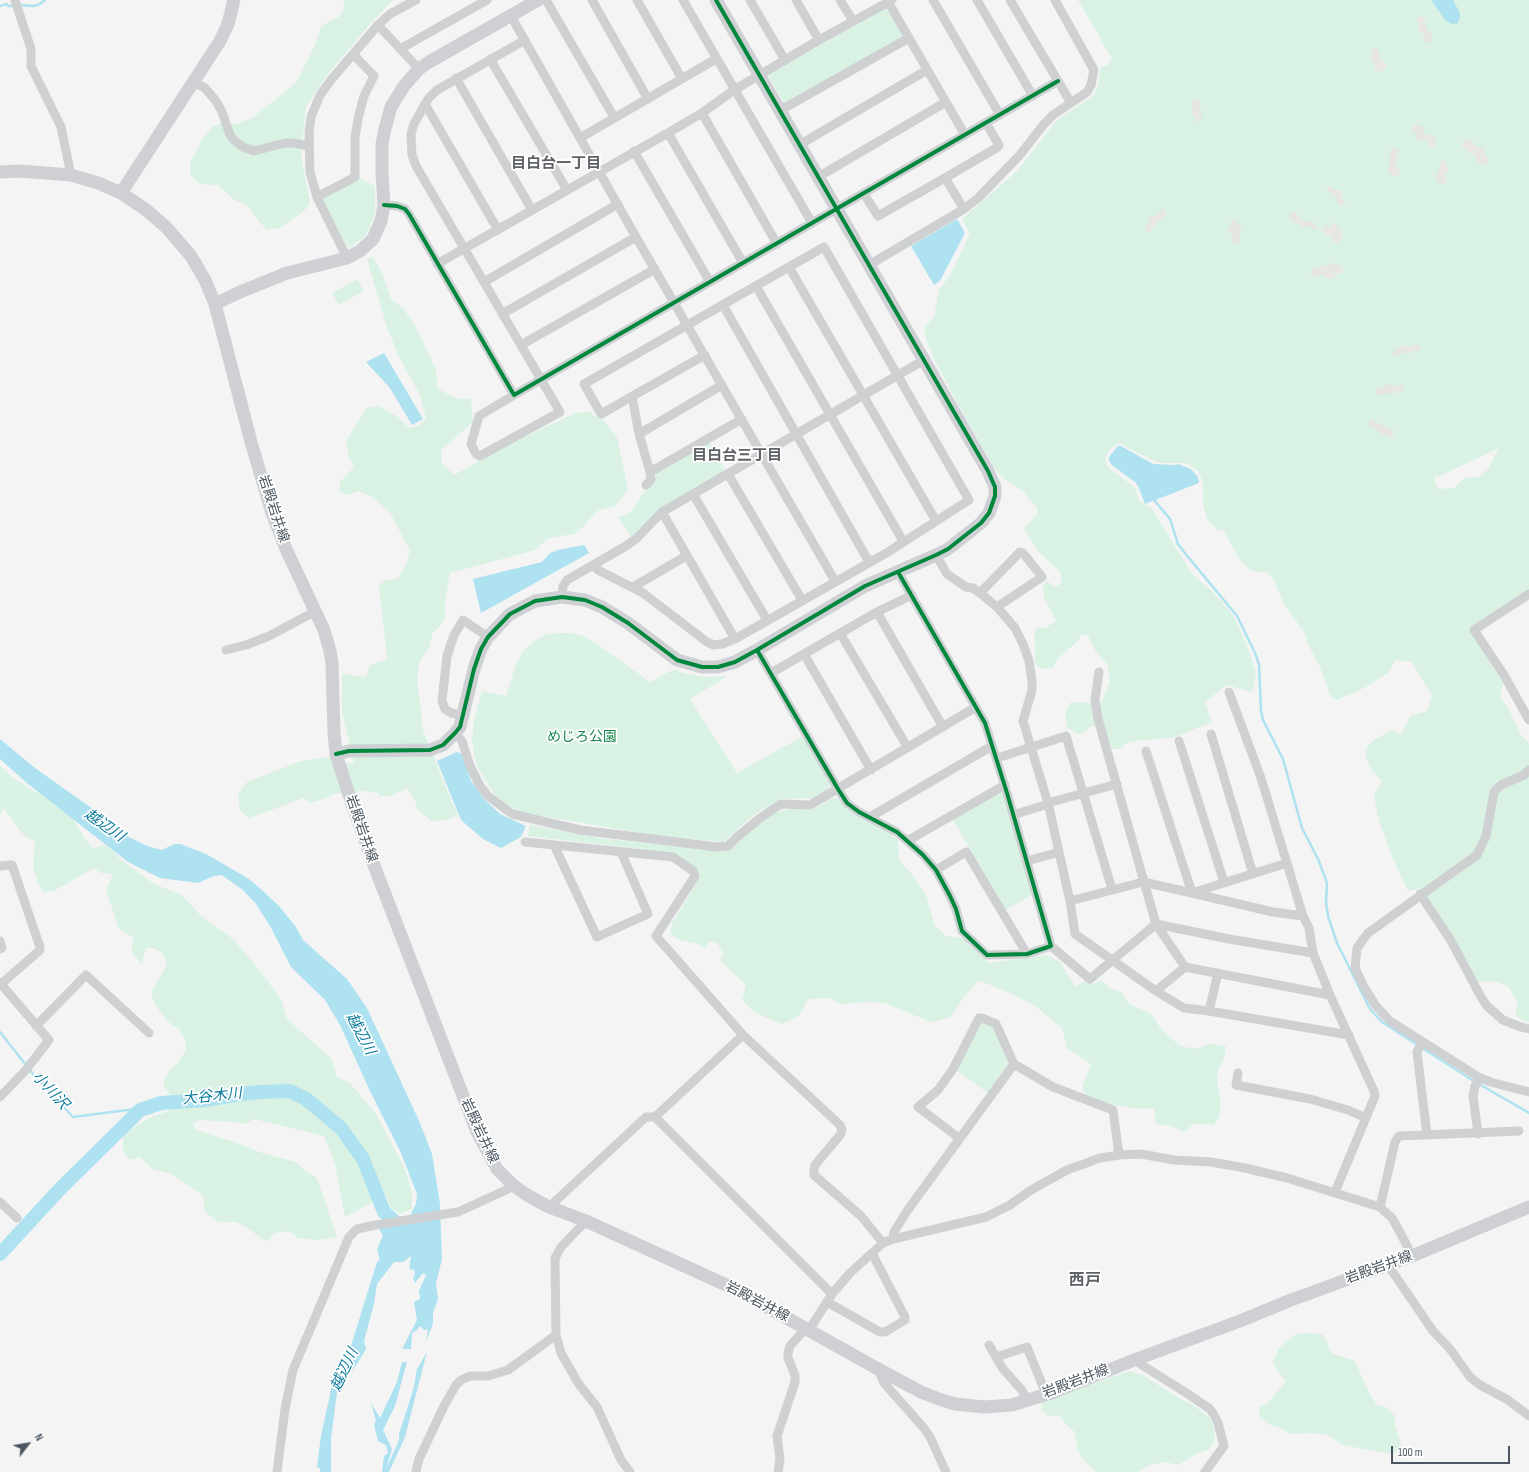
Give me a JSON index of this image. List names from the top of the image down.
{
  "streets": {
    "main road": ["岩殿岩井線"]
  },
  "districts": ["目白台一丁目", "目白台三丁目", "西戸"],
  "water": ["越辺川", "小川沢", "大谷木川"],
  "parks": ["めじろ公園"],
  "scale_bar": "100 m",
  "north": "top right"
}
